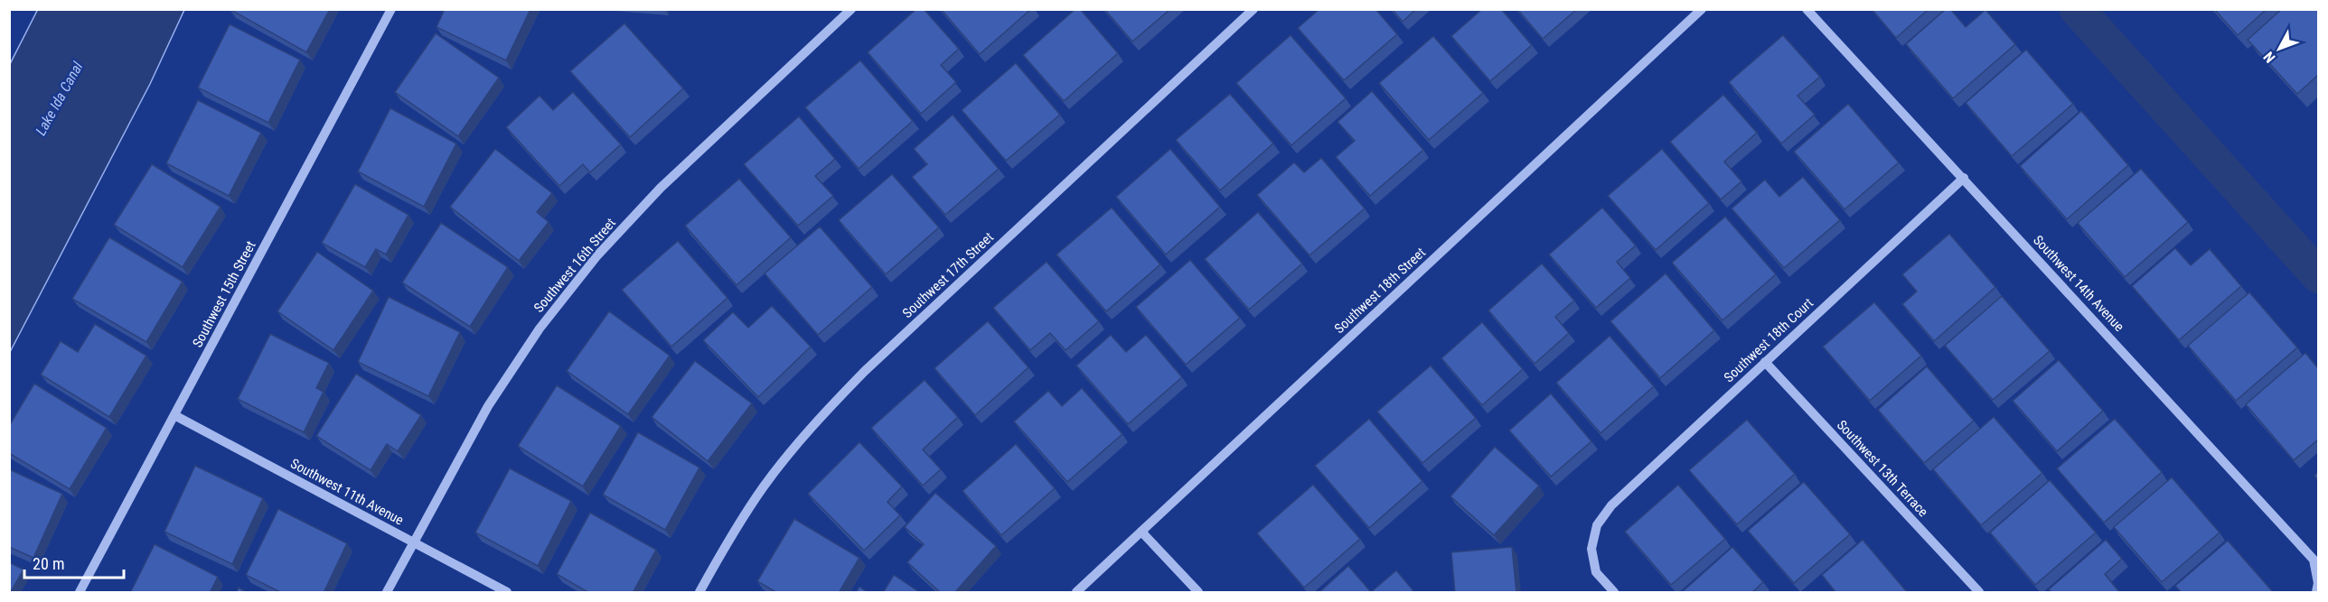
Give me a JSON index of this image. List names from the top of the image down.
{
  "streets": {
    "street": [
      "Southwest 16th Street",
      "Southwest 17th Street",
      "Southwest 14th Avenue",
      "Southwest 18th Street",
      "Southwest 15th Street",
      "Southwest 18th Court",
      "Southwest 13th Terrace",
      "Southwest 11th Avenue"
    ]
  },
  "crossings": [
    ["Southwest 16th Street", "Southwest 11th Avenue"],
    ["Southwest 14th Avenue", "Southwest 18th Court"],
    ["Southwest 15th Street", "Southwest 11th Avenue"],
    ["Southwest 18th Court", "Southwest 13th Terrace"]
  ],
  "water": ["Lake Ida Canal"],
  "scale_bar": "20 m",
  "north": "bottom left"
}
